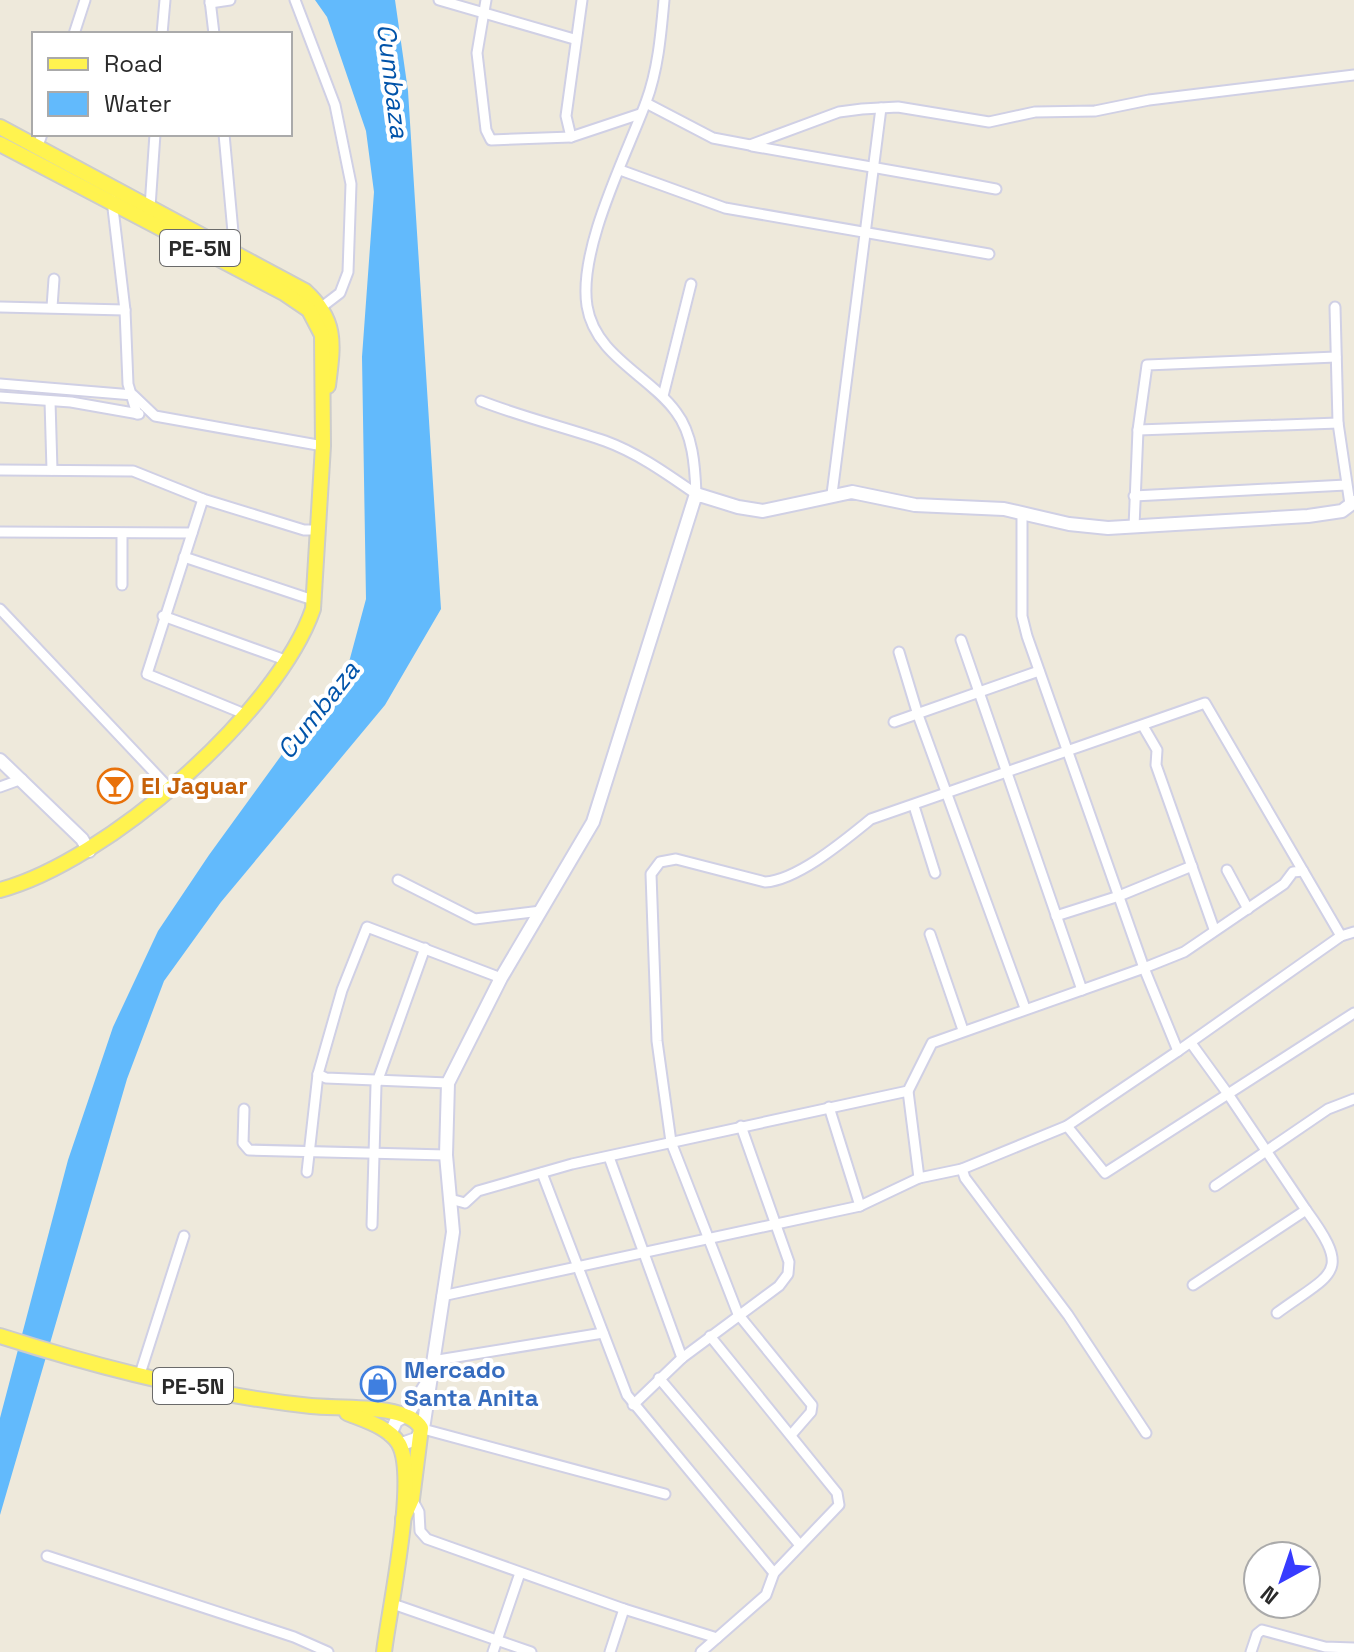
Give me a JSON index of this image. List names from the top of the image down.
{
  "streets": {
    "main road": ["PE-5N"]
  },
  "water": ["Cumbaza"],
  "places": {
    "bar": ["El Jaguar"],
    "shop": ["Mercado Santa Anita"]
  },
  "legend": ["Road", "Water"],
  "north": "bottom left"
}
